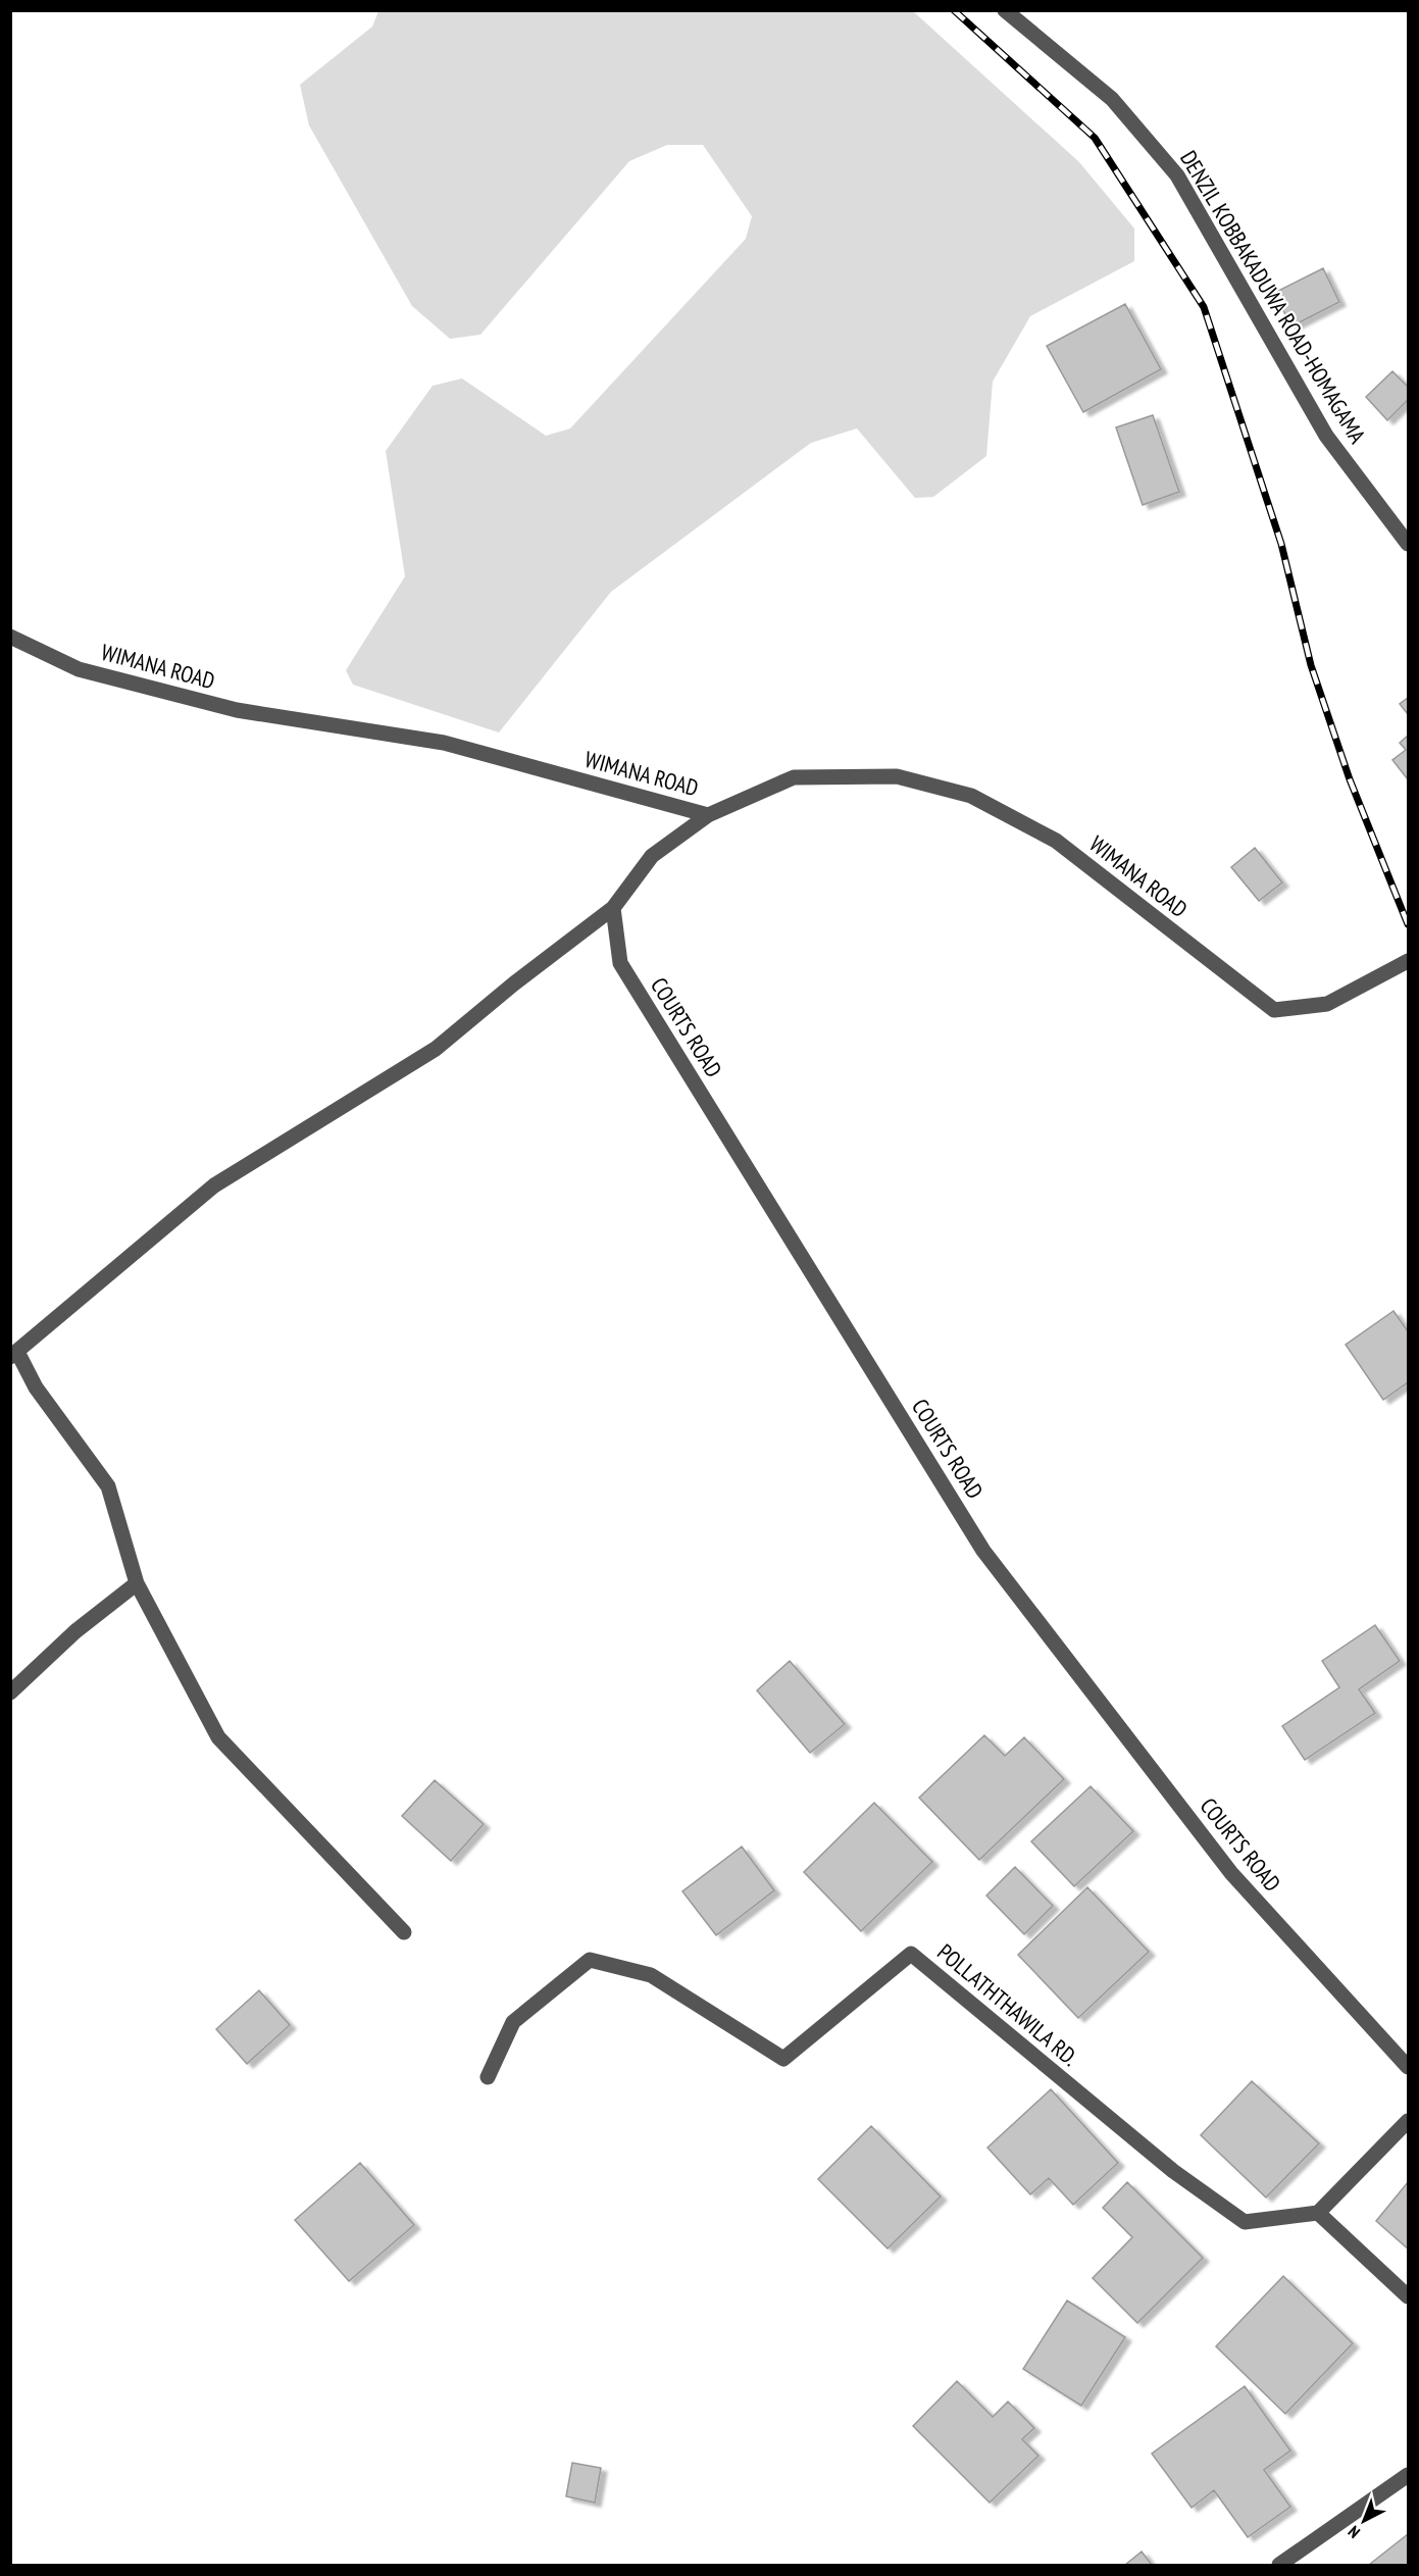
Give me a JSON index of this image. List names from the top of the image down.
{
  "streets": {
    "street": [
      "DENZIL KOBBAKADUWA ROAD-HOMAGAMA",
      "WIMANA ROAD",
      "COURTS ROAD",
      "POLLATHTHAWILA RD."
    ]
  },
  "north": "bottom left"
}
